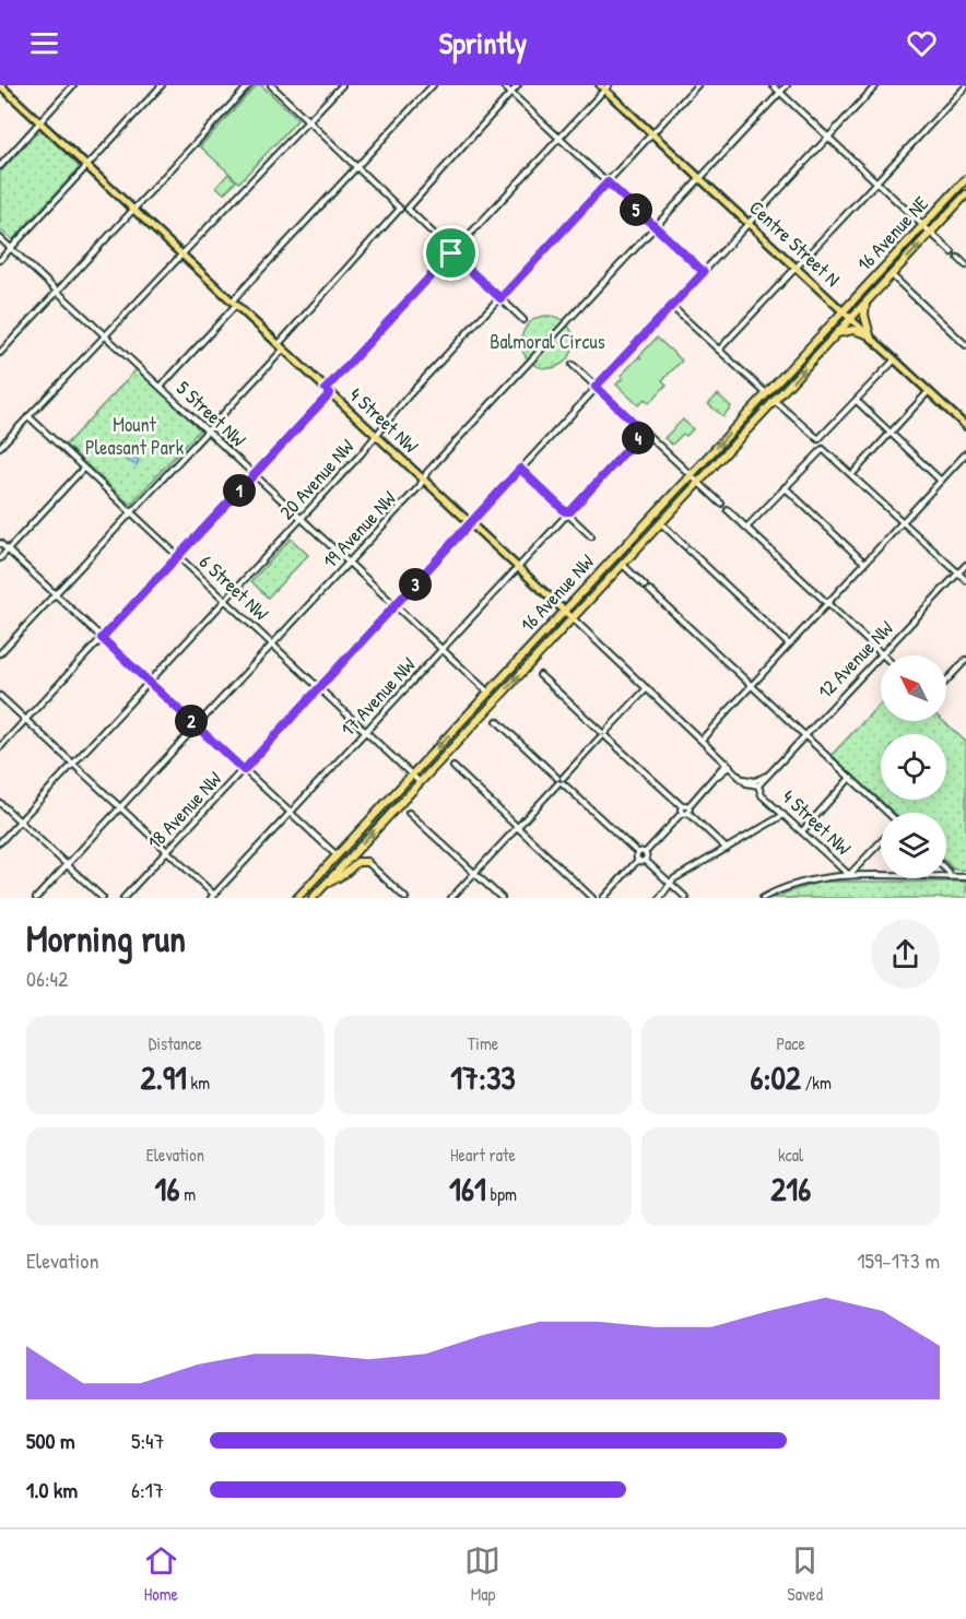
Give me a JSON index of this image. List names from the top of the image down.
{
  "streets": {
    "highway": ["16 Avenue NE", "16 Avenue NW"],
    "main road": ["Centre Street N", "4 Street NW"],
    "street": [
      "5 Street NW",
      "20 Avenue NW",
      "19 Avenue NW",
      "6 Street NW",
      "12 Avenue NW",
      "17 Avenue NW",
      "18 Avenue NW"
    ]
  },
  "crossings": [
    ["16 Avenue NE", "Centre Street N"],
    ["16 Avenue NE", "16 Avenue NW"],
    ["Centre Street N", "20 Avenue NW"],
    ["Centre Street N", "19 Avenue NW"],
    ["Centre Street N", "16 Avenue NW"],
    ["Centre Street N", "18 Avenue NW"],
    ["5 Street NW", "20 Avenue NW"],
    ["5 Street NW", "19 Avenue NW"],
    ["5 Street NW", "16 Avenue NW"],
    ["5 Street NW", "17 Avenue NW"],
    ["5 Street NW", "18 Avenue NW"],
    ["4 Street NW", "20 Avenue NW"],
    ["4 Street NW", "19 Avenue NW"],
    ["4 Street NW", "16 Avenue NW"],
    ["4 Street NW", "12 Avenue NW"],
    ["4 Street NW", "17 Avenue NW"],
    ["4 Street NW", "18 Avenue NW"],
    ["20 Avenue NW", "6 Street NW"],
    ["19 Avenue NW", "6 Street NW"],
    ["6 Street NW", "16 Avenue NW"],
    ["6 Street NW", "17 Avenue NW"],
    ["6 Street NW", "18 Avenue NW"]
  ],
  "parks": ["Balmoral Circus", "Mount Pleasant Park"],
  "north": "top left",
  "page": {
    "header": "Sprintly",
    "pins": [
      "5",
      "4",
      "1",
      "3",
      "2"
    ],
    "heading": ["Morning run", "06:42"],
    "stats": [
      ["Distance", "2.91 km"],
      ["Time", "17:33"],
      ["Pace", "6:02 /km"],
      ["Elevation", "16 m"],
      ["Heart rate", "161 bpm"],
      ["kcal", "216"]
    ],
    "chart": ["Elevation", "159–173 m"],
    "list": [
      {
        "name": "500 m",
        "note": "5:47"
      },
      {
        "name": "1.0 km",
        "note": "6:17"
      }
    ],
    "tabs": ["Home", "Map", "Saved"]
  }
}
